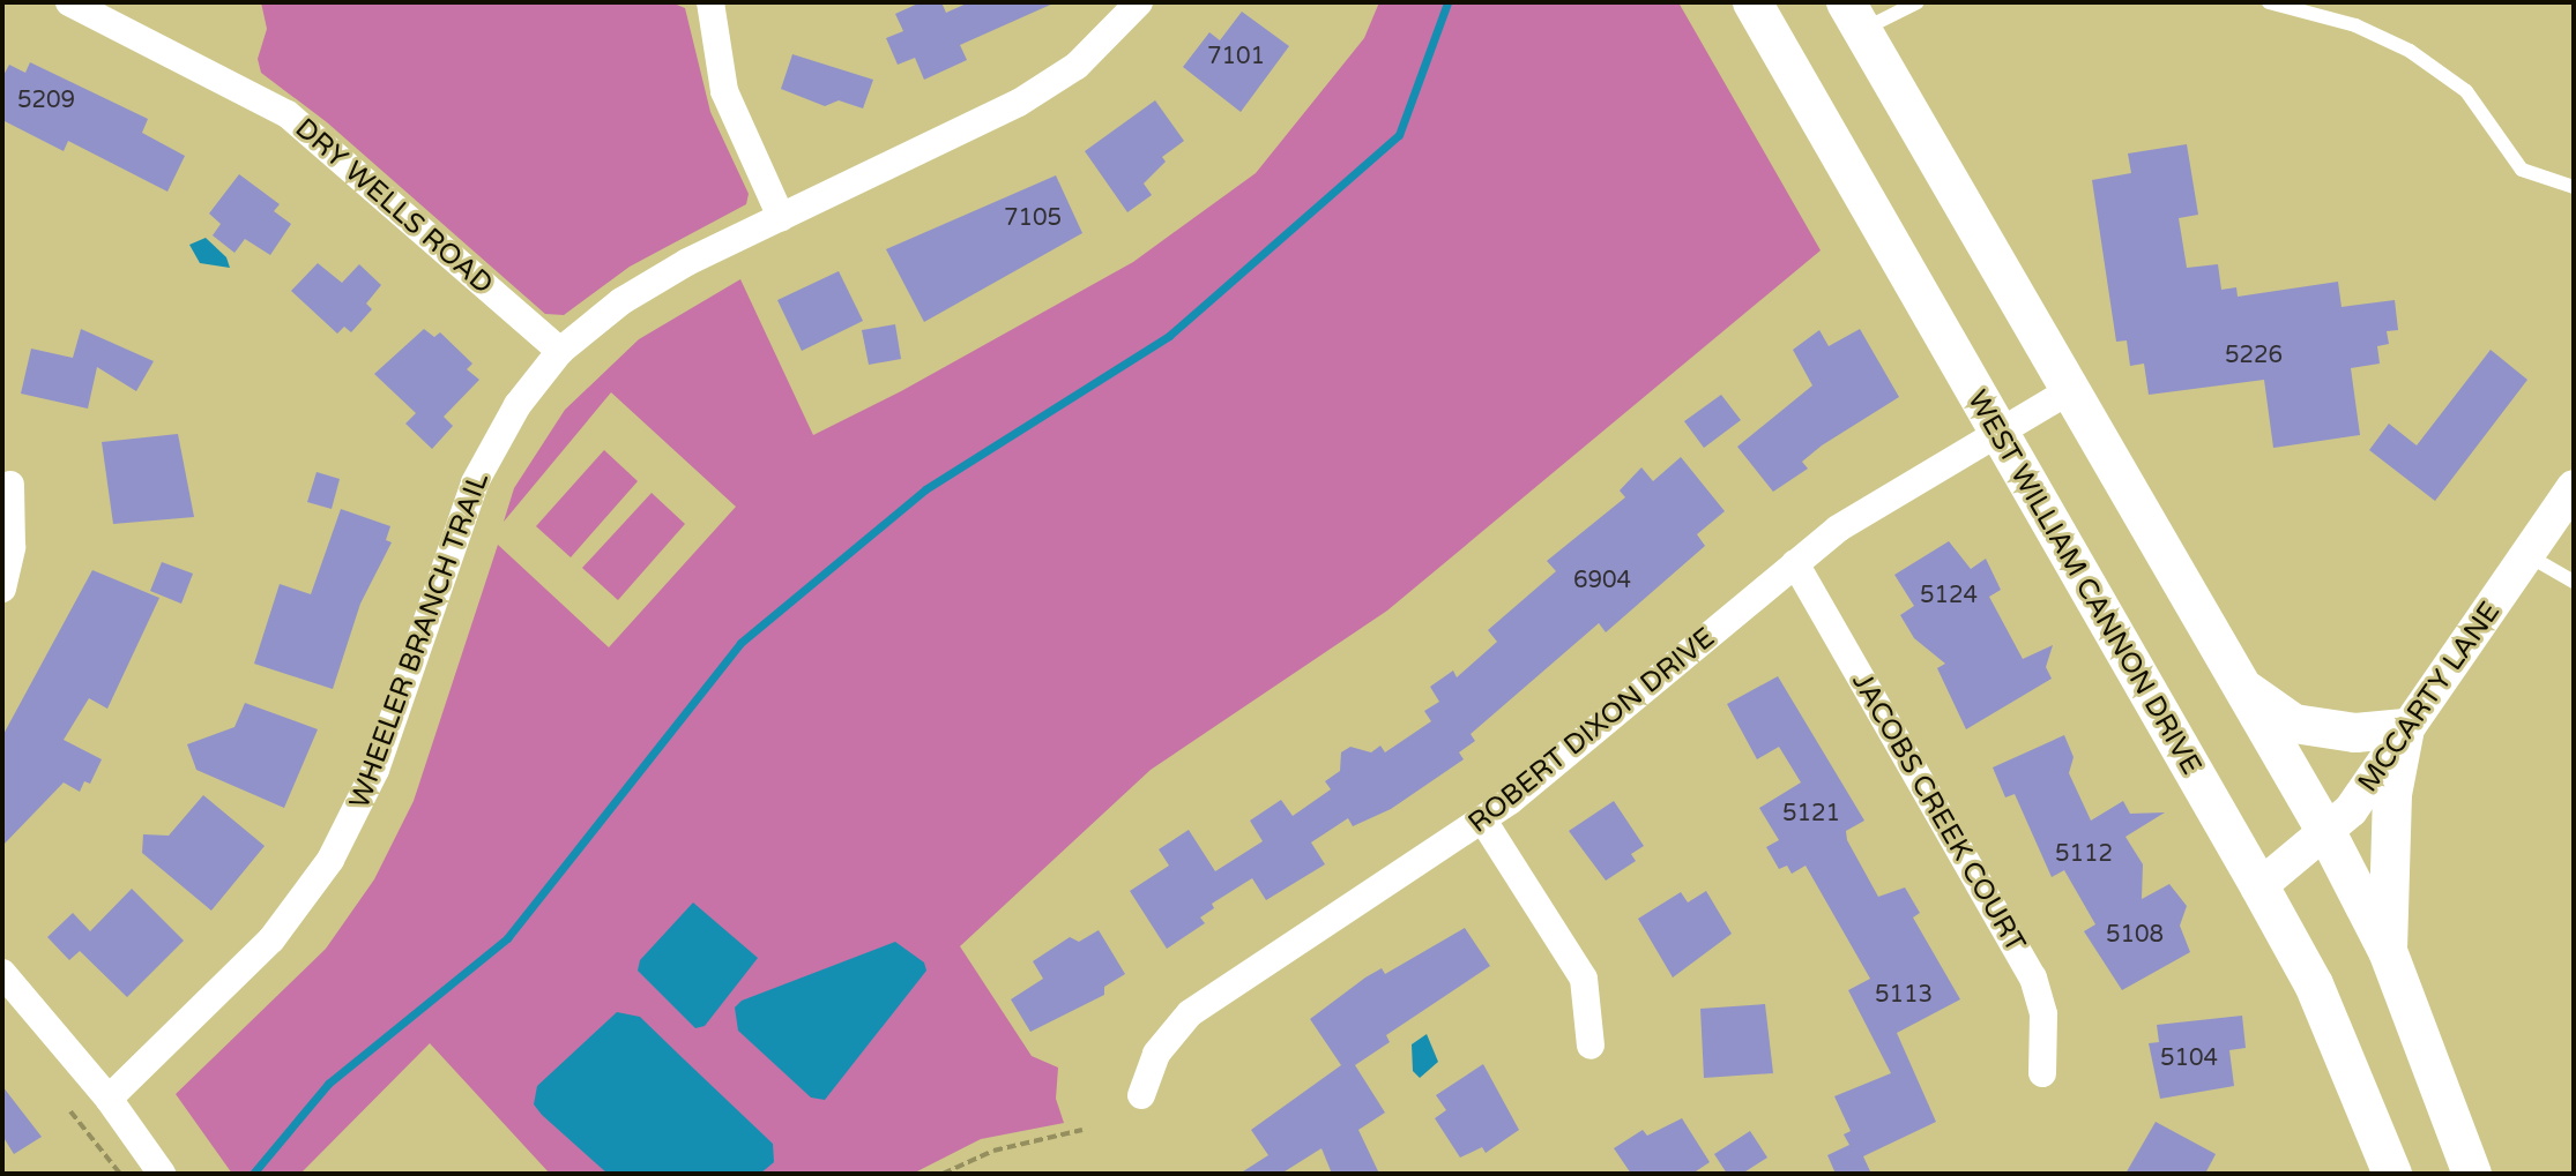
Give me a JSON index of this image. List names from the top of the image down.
{
  "streets": {
    "main road": ["WEST WILLIAM CANNON DRIVE"],
    "street": [
      "DRY WELLS ROAD",
      "WHEELER BRANCH TRAIL",
      "MCCARTY LANE",
      "ROBERT DIXON DRIVE",
      "JACOBS CREEK COURT"
    ]
  },
  "crossings": [
    ["DRY WELLS ROAD", "WHEELER BRANCH TRAIL"],
    ["WEST WILLIAM CANNON DRIVE", "MCCARTY LANE"],
    ["WEST WILLIAM CANNON DRIVE", "ROBERT DIXON DRIVE"],
    ["ROBERT DIXON DRIVE", "JACOBS CREEK COURT"]
  ],
  "house_numbers": [
    "7101",
    "5209",
    "7105",
    "5226",
    "6904",
    "5124",
    "5121",
    "5112",
    "5108",
    "5113",
    "5104"
  ]
}
